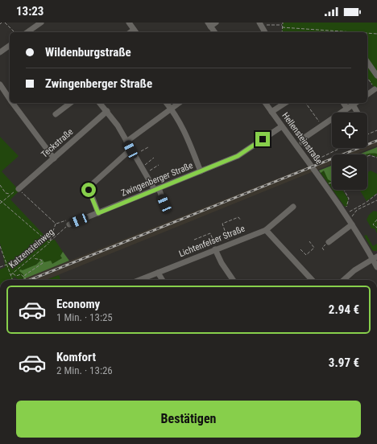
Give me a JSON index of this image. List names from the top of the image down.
{
  "streets": {
    "street": [
      "Hellensteinstraße",
      "Teckstraße",
      "Zwingenberger Straße",
      "Lichtenfelser Straße"
    ],
    "path": ["Katzensteinweg"]
  },
  "crossings": [
    ["Hellensteinstraße", "Zwingenberger Straße"],
    ["Zwingenberger Straße", "Katzensteinweg"]
  ],
  "page": {
    "status": "13:23",
    "banner": ["Wildenburgstraße", "Zwingenberger Straße"],
    "list": [
      {
        "name": "Economy",
        "note": "1 Min. · 13:25",
        "value": "2.94 €"
      },
      {
        "name": "Komfort",
        "note": "2 Min. · 13:26",
        "value": "3.97 €"
      }
    ],
    "buttons": "Bestätigen"
  }
}
